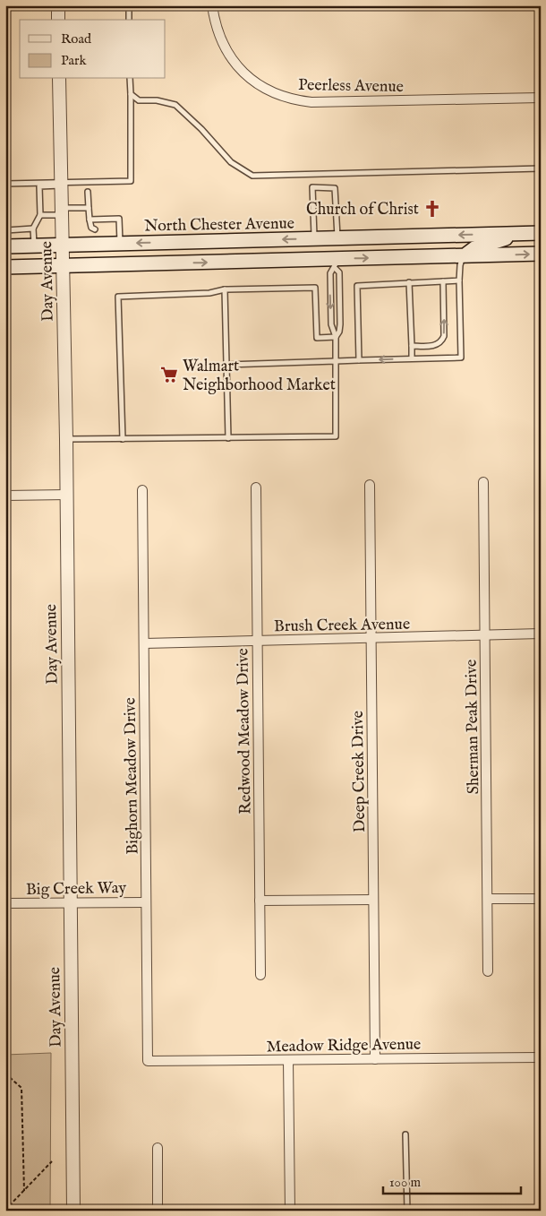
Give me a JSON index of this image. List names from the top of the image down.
{
  "streets": {
    "main road": ["North Chester Avenue"],
    "street": [
      "Peerless Avenue",
      "Day Avenue",
      "Brush Creek Avenue",
      "Sherman Peak Drive",
      "Redwood Meadow Drive",
      "Deep Creek Drive",
      "Bighorn Meadow Drive",
      "Big Creek Way",
      "Meadow Ridge Avenue"
    ]
  },
  "crossings": [
    ["North Chester Avenue", "Day Avenue"],
    ["Day Avenue", "Big Creek Way"],
    ["Brush Creek Avenue", "Sherman Peak Drive"],
    ["Brush Creek Avenue", "Redwood Meadow Drive"],
    ["Brush Creek Avenue", "Deep Creek Drive"],
    ["Brush Creek Avenue", "Bighorn Meadow Drive"],
    ["Deep Creek Drive", "Meadow Ridge Avenue"],
    ["Bighorn Meadow Drive", "Big Creek Way"],
    ["Bighorn Meadow Drive", "Meadow Ridge Avenue"]
  ],
  "places": {
    "church": ["Church of Christ"],
    "supermarket": ["Walmart Neighborhood Market"]
  },
  "legend": ["Road", "Park"],
  "scale_bar": "100 m"
}
